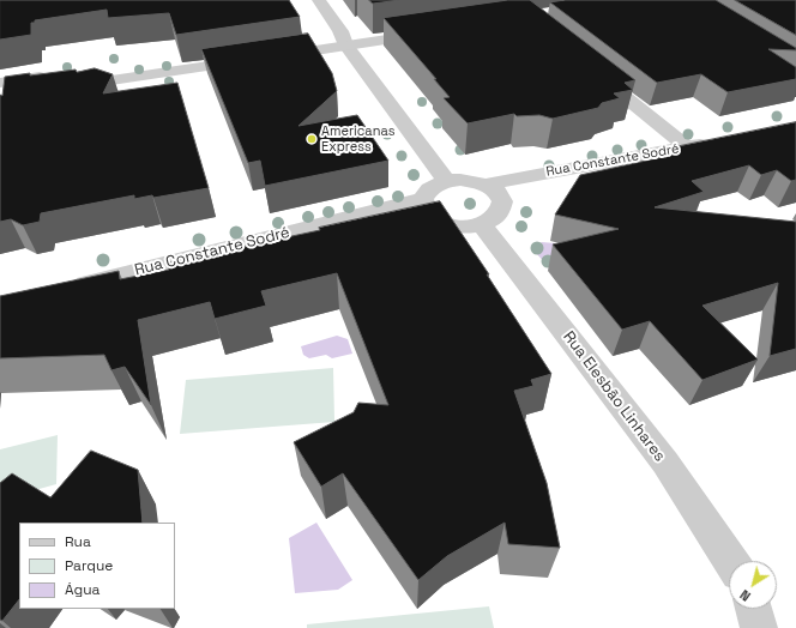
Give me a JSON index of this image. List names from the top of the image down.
{
  "streets": {
    "street": ["Rua Constante Sodré", "Rua Elesbão Linhares"]
  },
  "crossings": [
    ["Rua Constante Sodré", "Rua Elesbão Linhares"]
  ],
  "places": ["Americanas Express"],
  "legend": ["Rua", "Parque", "Água"],
  "north": "bottom left"
}
